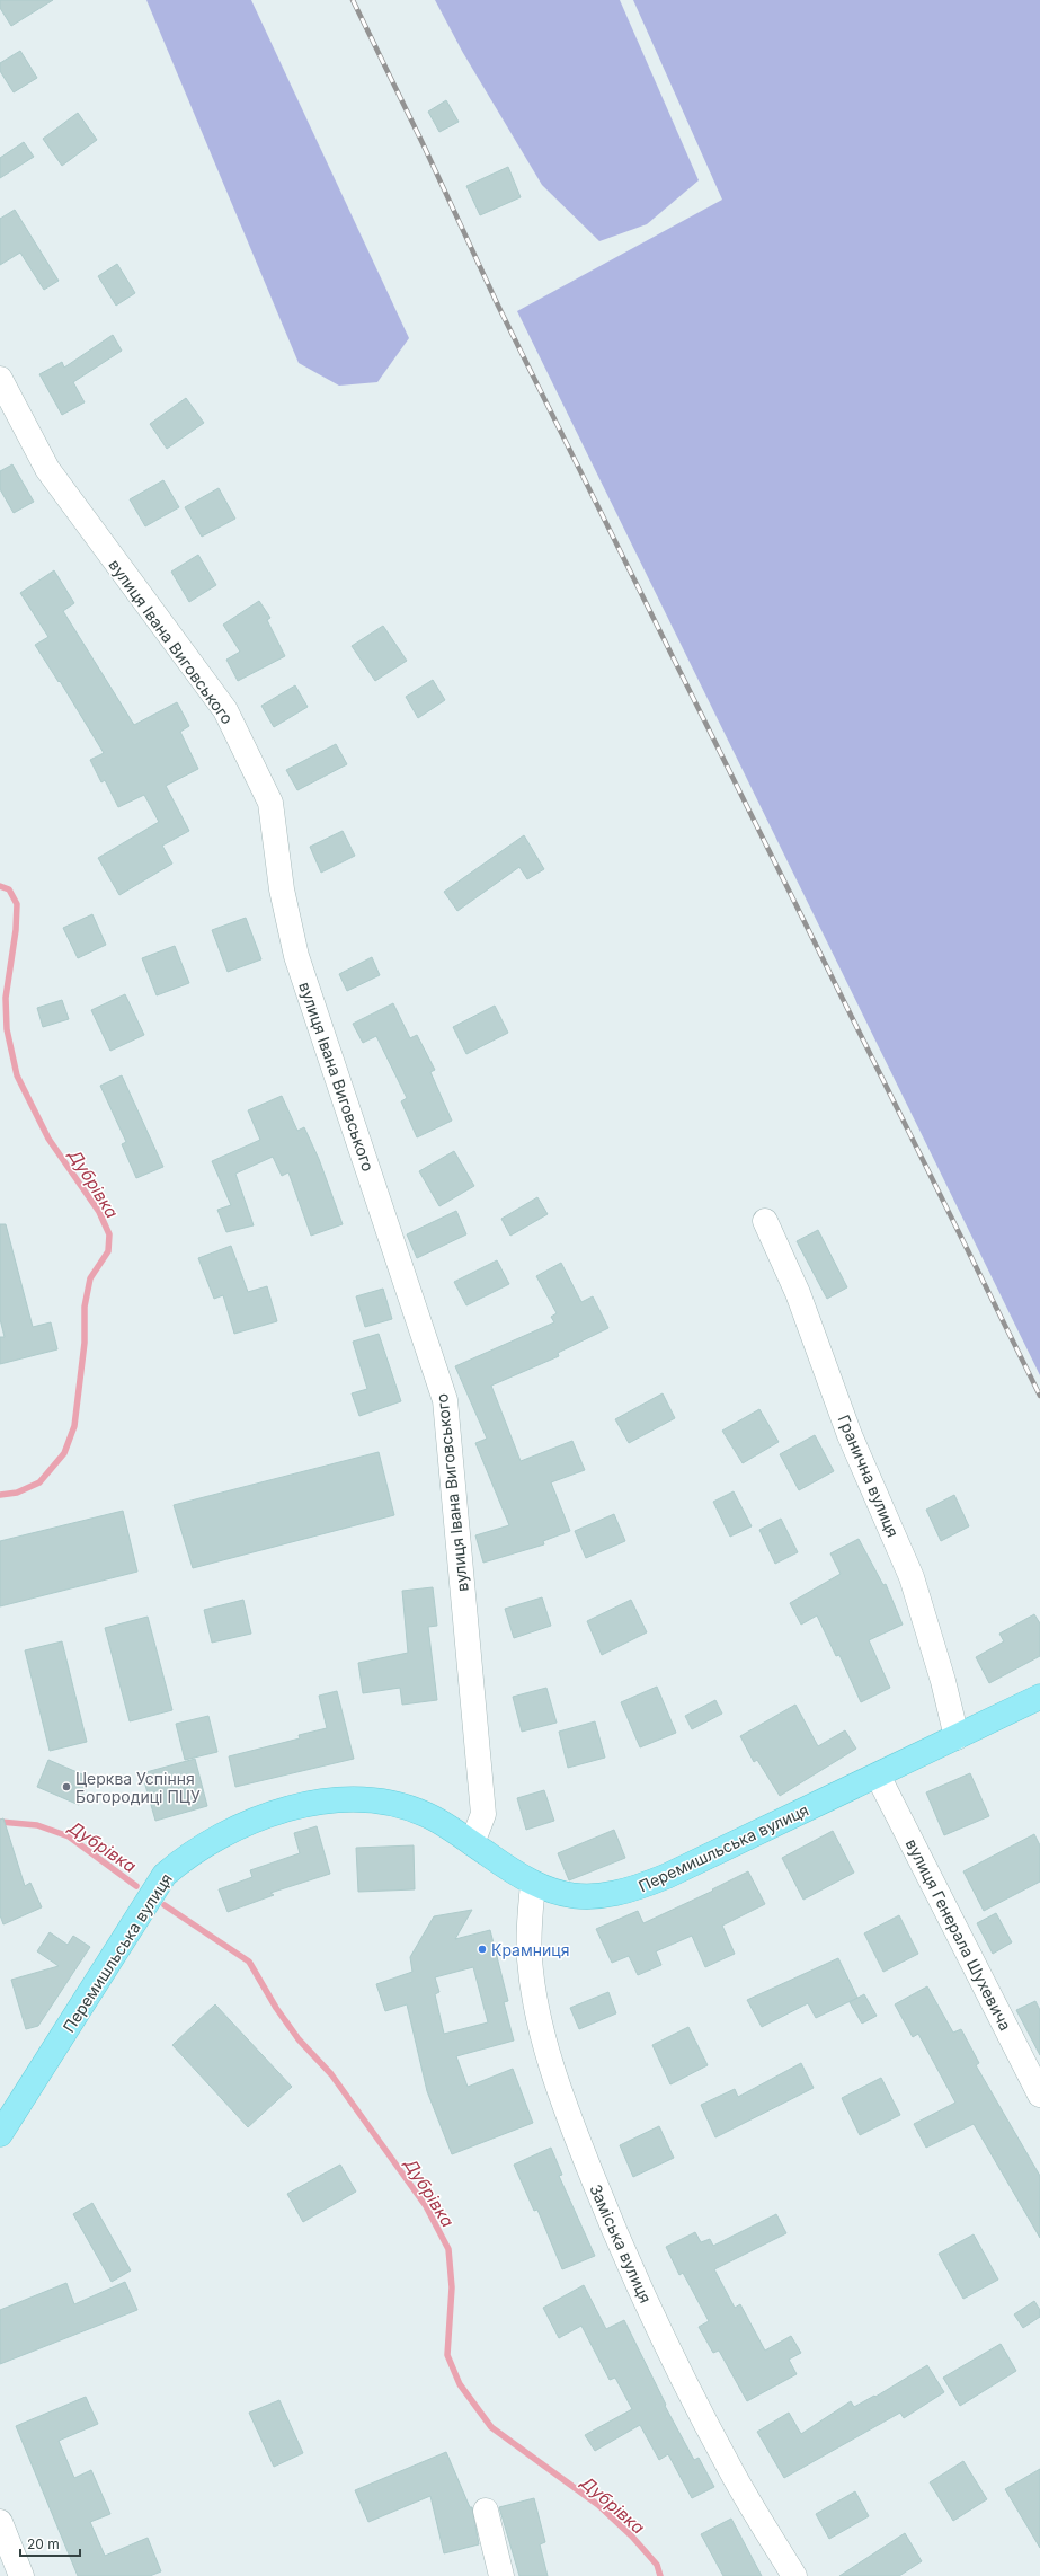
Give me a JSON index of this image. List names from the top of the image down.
{
  "streets": {
    "main road": ["Перемишльська вулиця"],
    "street": [
      "вулиця Івана Виговського",
      "Гранична вулиця",
      "вулиця Генерала Шухевича",
      "Заміська вулиця"
    ]
  },
  "crossings": [
    ["вулиця Івана Виговського", "Перемишльська вулиця"],
    ["Гранична вулиця", "Перемишльська вулиця"],
    ["Перемишльська вулиця", "вулиця Генерала Шухевича"],
    ["Перемишльська вулиця", "Заміська вулиця"]
  ],
  "water": ["Дубрівка"],
  "places": ["Церква Успіння Богородиці ПЦУ", "Крамниця"],
  "scale_bar": "20 m"
}
